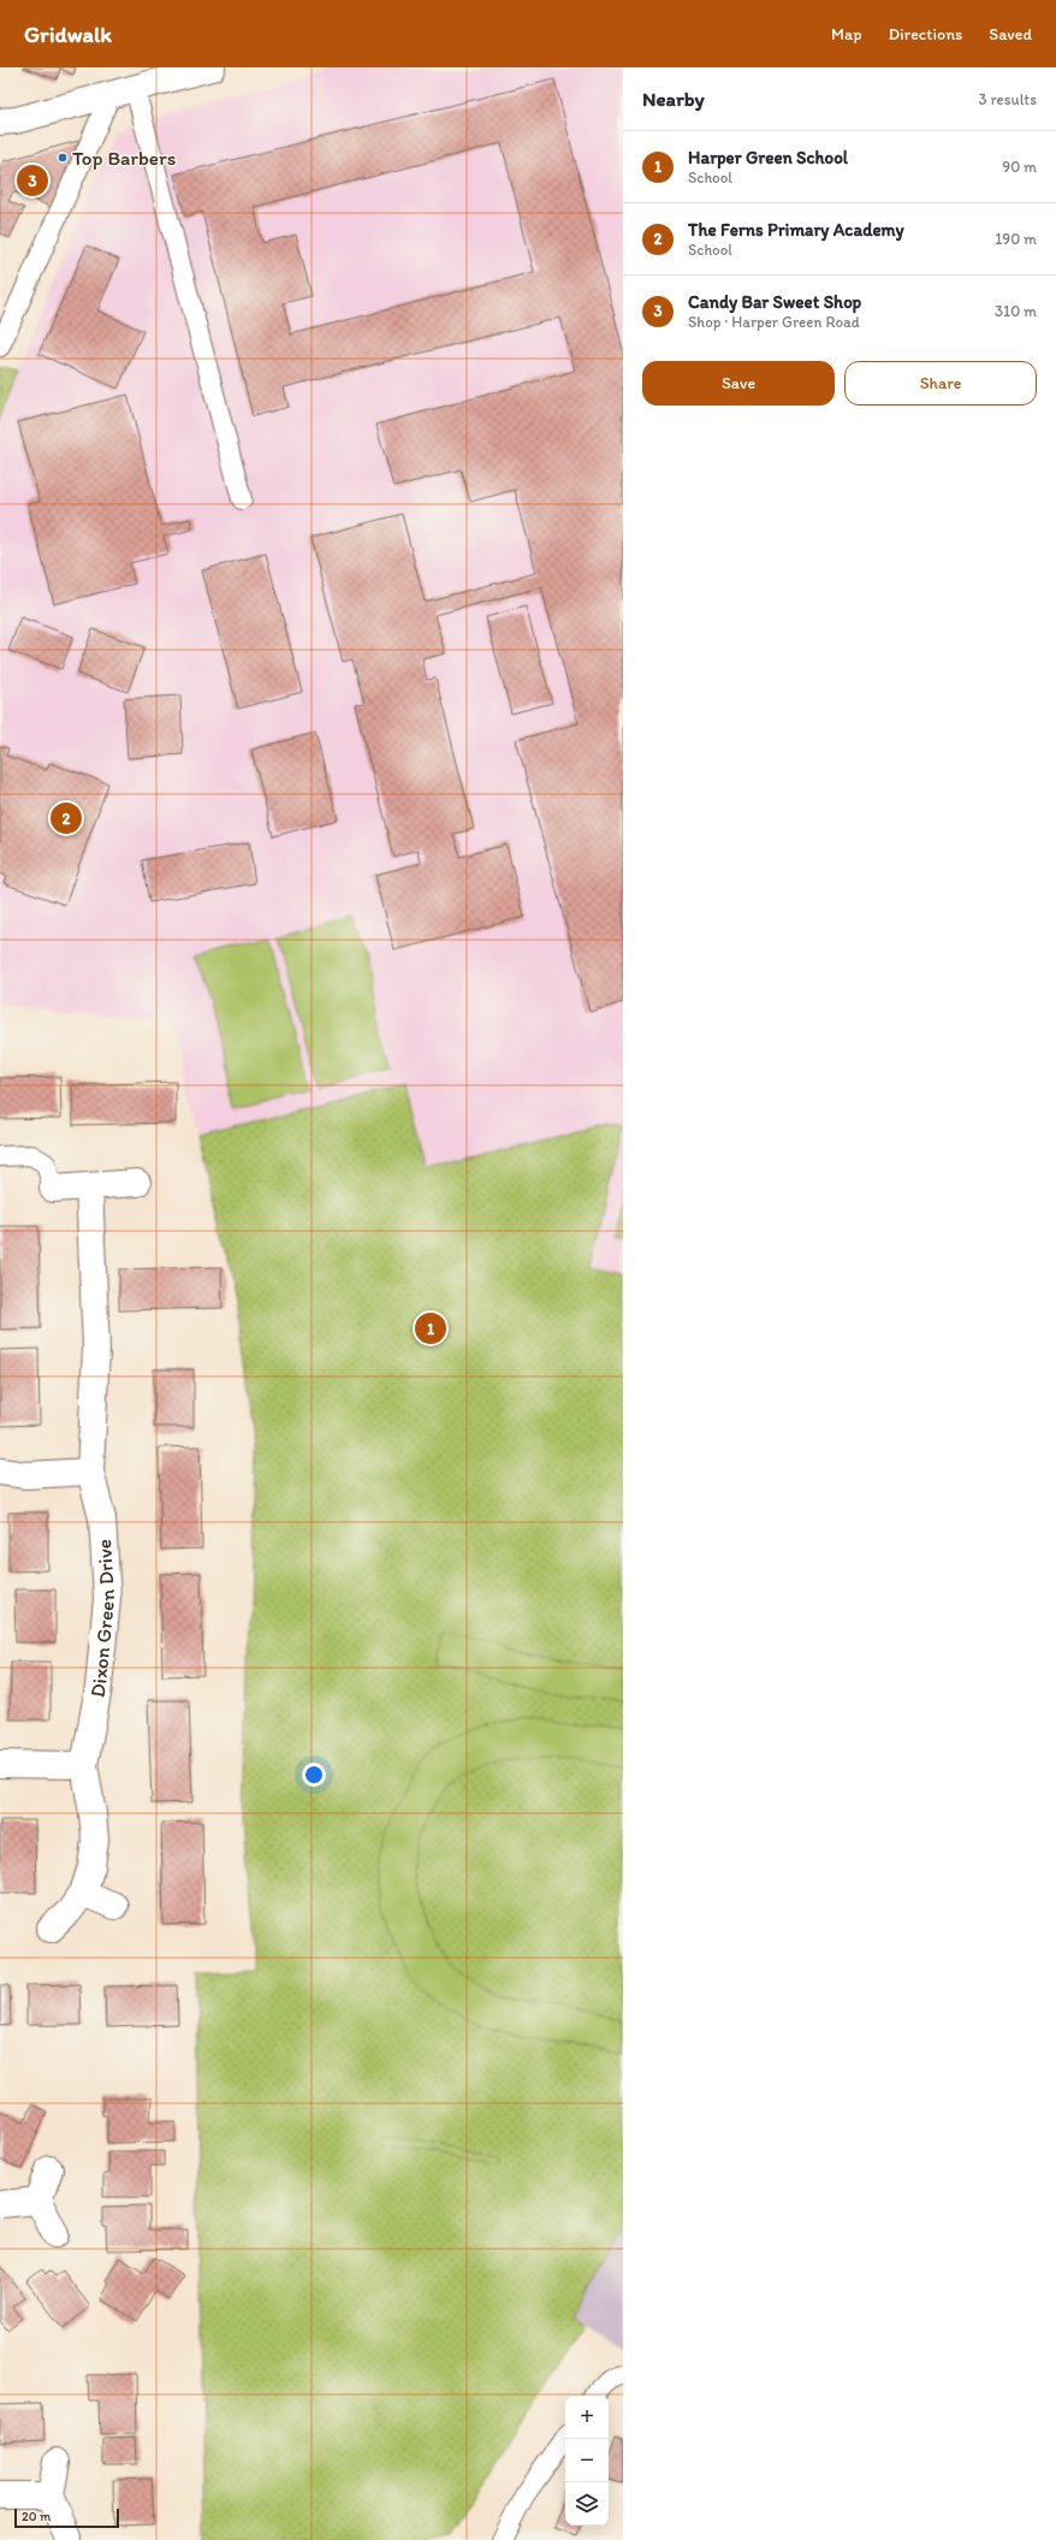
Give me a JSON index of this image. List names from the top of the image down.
{
  "streets": {
    "street": ["Dixon Green Drive"]
  },
  "places": ["Top Barbers"],
  "scale_bar": "20 m",
  "page": {
    "header": "Gridwalk",
    "nav": ["Map", "Directions", "Saved"],
    "heading": ["Nearby", "3 results"],
    "list": [
      {
        "mark": "1",
        "name": "Harper Green School",
        "note": "School",
        "value": "90 m"
      },
      {
        "mark": "2",
        "name": "The Ferns Primary Academy",
        "note": "School",
        "value": "190 m"
      },
      {
        "mark": "3",
        "name": "Candy Bar Sweet Shop",
        "note": "Shop · Harper Green Road",
        "value": "310 m"
      }
    ],
    "pins": ["3", "2", "1"],
    "buttons": ["Save", "Share"],
    "map_buttons": ["+", "−"],
    "scale": "20 m"
  }
}
